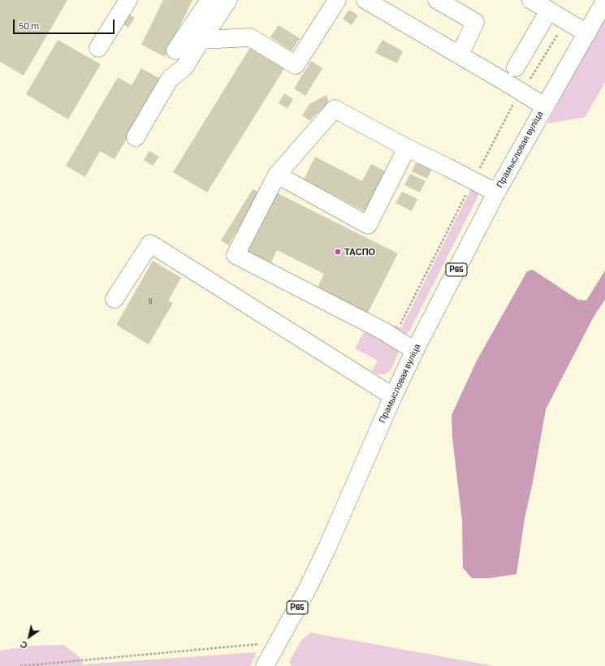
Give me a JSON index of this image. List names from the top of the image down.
{
  "streets": {
    "main road": ["Прамысловая вуліца", "Р65"]
  },
  "places": ["ТАСПО"],
  "house_numbers": ["6"],
  "scale_bar": "50 m",
  "north": "bottom left"
}
